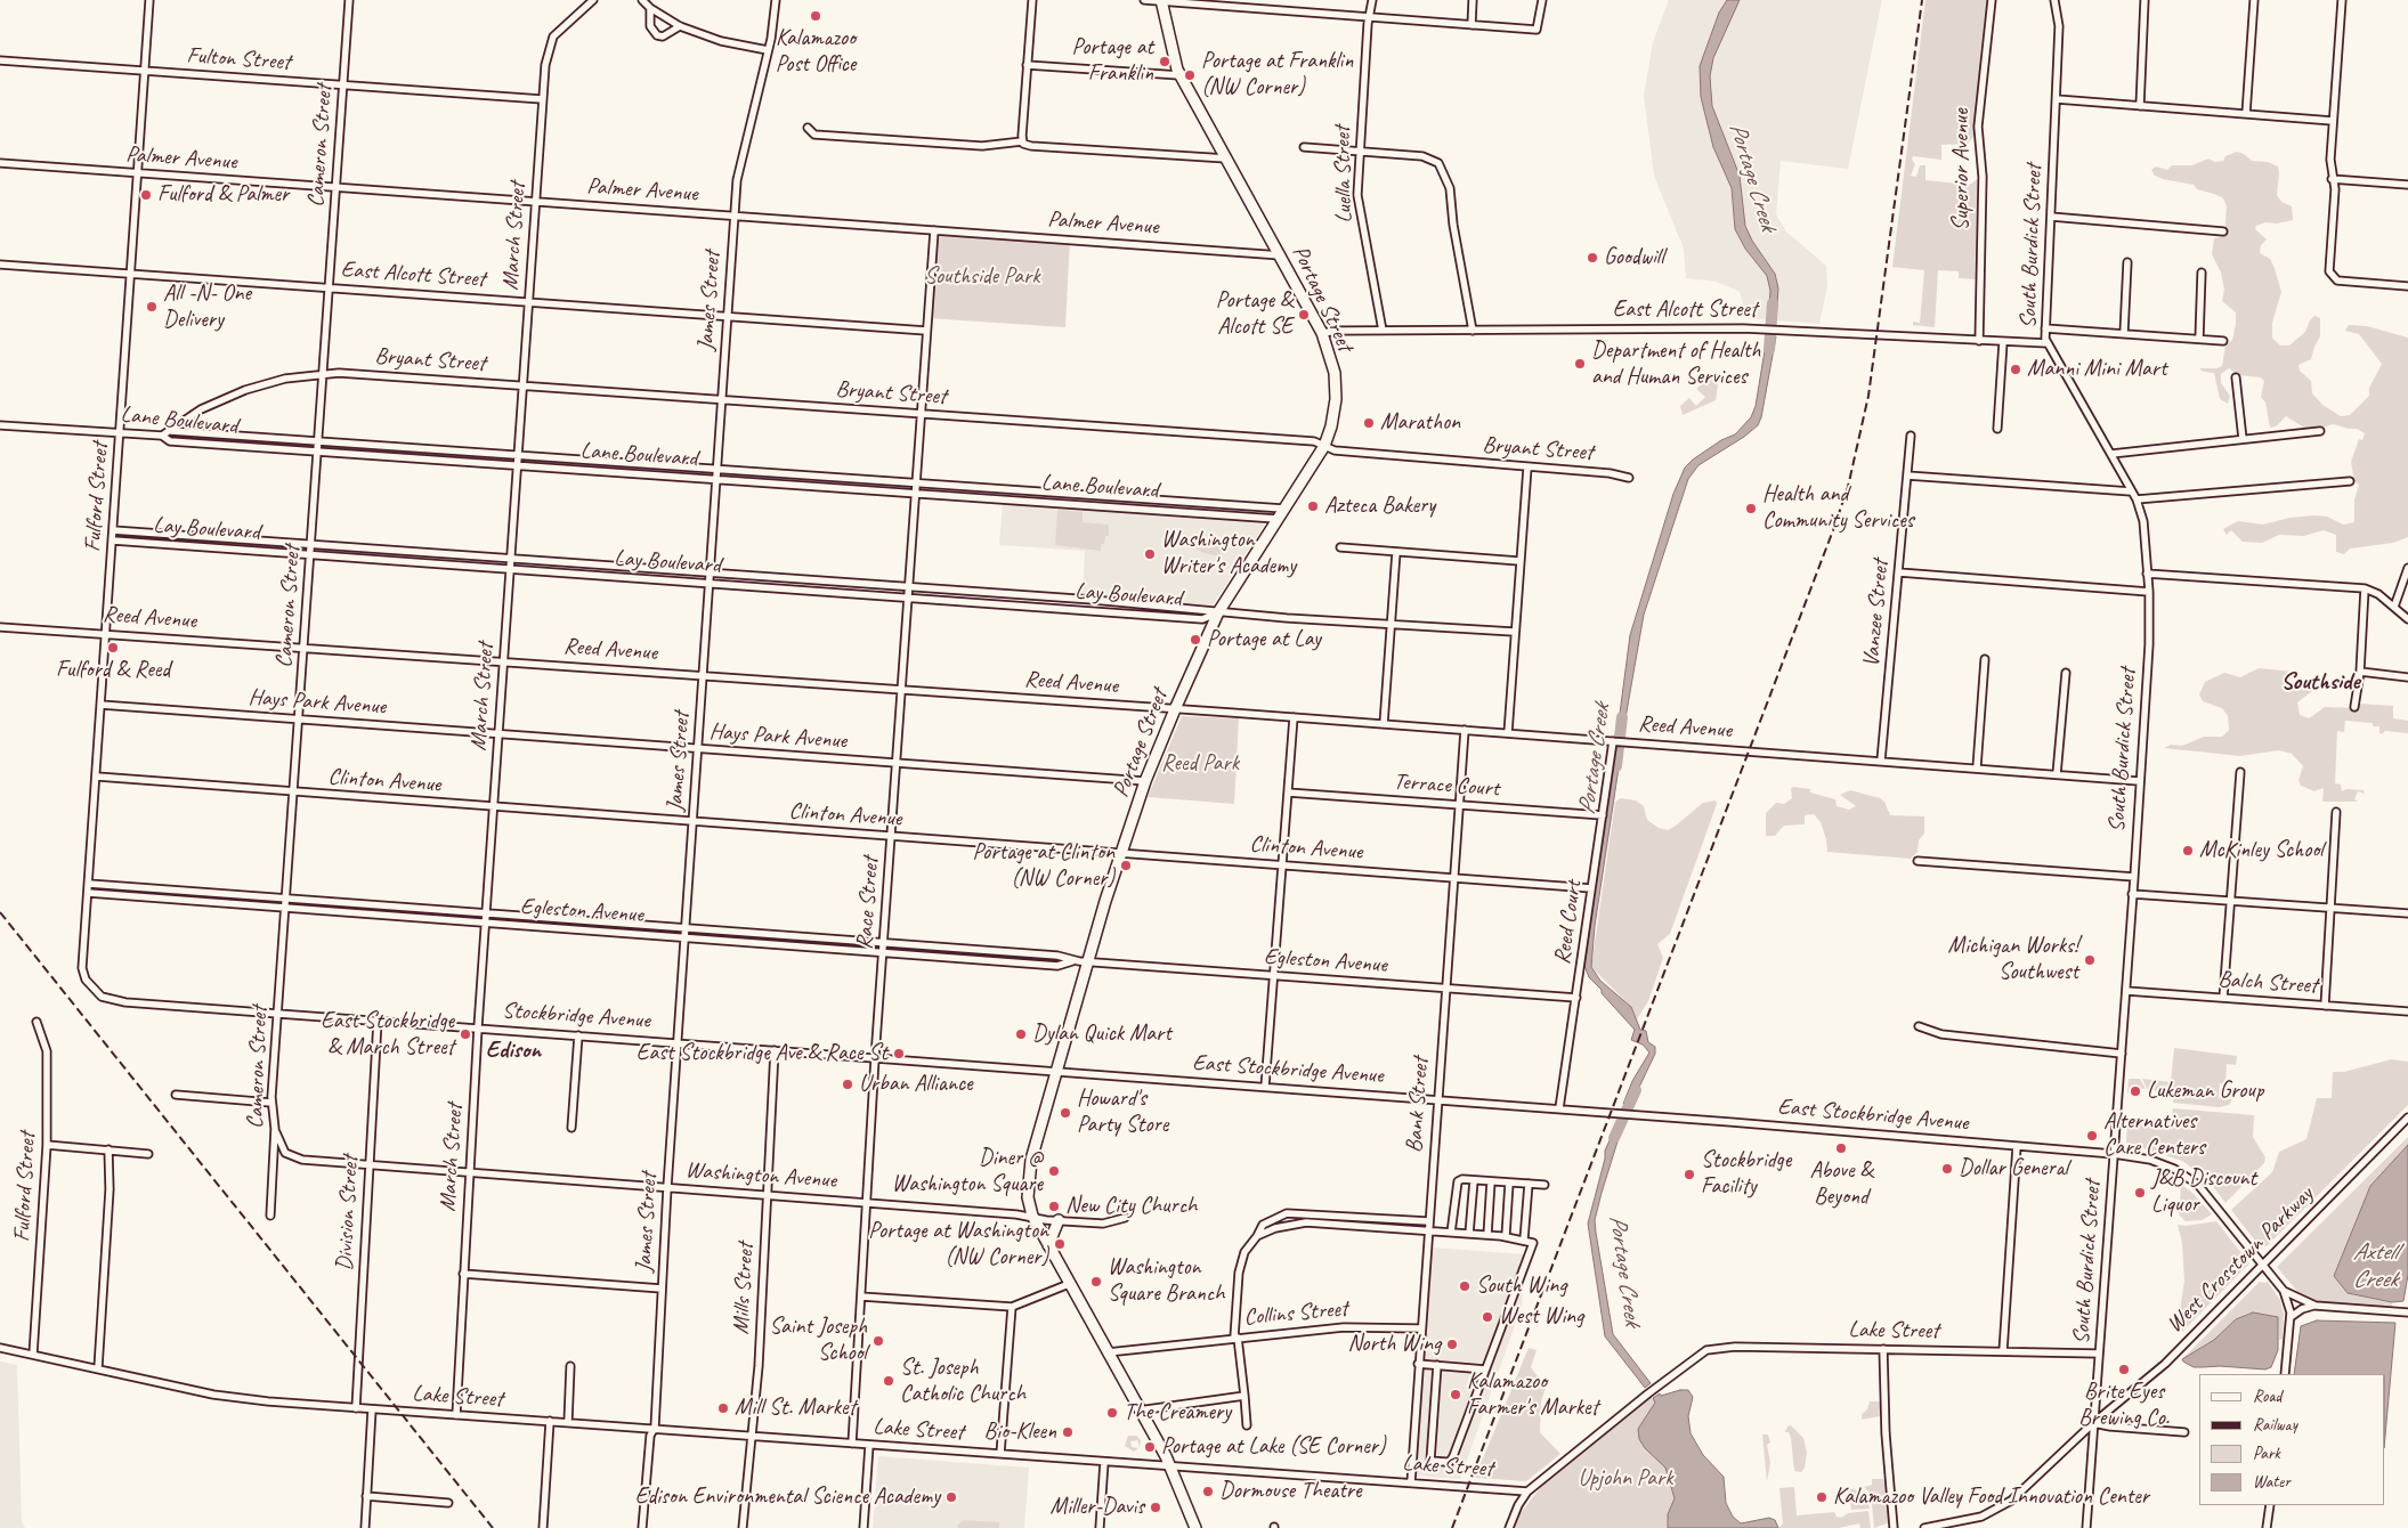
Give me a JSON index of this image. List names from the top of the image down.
{
  "streets": {
    "main road": ["Portage Street"],
    "street": [
      "Fulton Street",
      "Cameron Street",
      "Palmer Avenue",
      "Superior Avenue",
      "Luella Street",
      "March Street",
      "South Burdick Street",
      "East Alcott Street",
      "James Street",
      "Bryant Street",
      "Lane Boulevard",
      "Fulford Street",
      "Lay Boulevard",
      "Vanzee Street",
      "Reed Avenue",
      "Hays Park Avenue",
      "Clinton Avenue",
      "Terrace Court",
      "Race Street",
      "Egleston Avenue",
      "Reed Court",
      "Balch Street",
      "Stockbridge Avenue",
      "East Stockbridge Avenue",
      "Bank Street",
      "Washington Avenue",
      "Division Street",
      "West Crosstown Parkway",
      "Mills Street",
      "Collins Street",
      "Lake Street"
    ]
  },
  "crossings": [
    ["Fulton Street", "Cameron Street"],
    ["Fulton Street", "March Street"],
    ["Fulton Street", "Fulford Street"],
    ["Cameron Street", "Palmer Avenue"],
    ["Cameron Street", "East Alcott Street"],
    ["Cameron Street", "Bryant Street"],
    ["Cameron Street", "Lane Boulevard"],
    ["Cameron Street", "Lay Boulevard"],
    ["Cameron Street", "Reed Avenue"],
    ["Cameron Street", "Hays Park Avenue"],
    ["Cameron Street", "Clinton Avenue"],
    ["Cameron Street", "Egleston Avenue"],
    ["Cameron Street", "Stockbridge Avenue"],
    ["Cameron Street", "Washington Avenue"],
    ["Palmer Avenue", "March Street"],
    ["Palmer Avenue", "Portage Street"],
    ["Palmer Avenue", "James Street"],
    ["Palmer Avenue", "Fulford Street"],
    ["Palmer Avenue", "Race Street"],
    ["Superior Avenue", "East Alcott Street"],
    ["Luella Street", "East Alcott Street"],
    ["March Street", "East Alcott Street"],
    ["March Street", "Bryant Street"],
    ["March Street", "Lane Boulevard"],
    ["March Street", "Lay Boulevard"],
    ["March Street", "Reed Avenue"],
    ["March Street", "Hays Park Avenue"],
    ["March Street", "Clinton Avenue"],
    ["March Street", "Egleston Avenue"],
    ["March Street", "Stockbridge Avenue"],
    ["March Street", "Washington Avenue"],
    ["March Street", "Lake Street"],
    ["South Burdick Street", "East Alcott Street"],
    ["South Burdick Street", "Reed Avenue"],
    ["South Burdick Street", "Balch Street"],
    ["South Burdick Street", "East Stockbridge Avenue"],
    ["South Burdick Street", "West Crosstown Parkway"],
    ["South Burdick Street", "Lake Street"],
    ["East Alcott Street", "Portage Street"],
    ["East Alcott Street", "James Street"],
    ["East Alcott Street", "Fulford Street"],
    ["East Alcott Street", "Race Street"],
    ["Portage Street", "Bryant Street"],
    ["Portage Street", "Lane Boulevard"],
    ["Portage Street", "Lay Boulevard"],
    ["Portage Street", "Reed Avenue"],
    ["Portage Street", "Hays Park Avenue"],
    ["Portage Street", "Clinton Avenue"],
    ["Portage Street", "Egleston Avenue"],
    ["Portage Street", "Stockbridge Avenue"],
    ["Portage Street", "East Stockbridge Avenue"],
    ["Portage Street", "Washington Avenue"],
    ["Portage Street", "Collins Street"],
    ["Portage Street", "Lake Street"],
    ["James Street", "Bryant Street"],
    ["James Street", "Lane Boulevard"],
    ["James Street", "Lay Boulevard"],
    ["James Street", "Reed Avenue"],
    ["James Street", "Hays Park Avenue"],
    ["James Street", "Clinton Avenue"],
    ["James Street", "Egleston Avenue"],
    ["James Street", "Stockbridge Avenue"],
    ["James Street", "Washington Avenue"],
    ["James Street", "Lake Street"],
    ["Bryant Street", "Lane Boulevard"],
    ["Bryant Street", "Race Street"],
    ["Lane Boulevard", "Fulford Street"],
    ["Lane Boulevard", "Race Street"],
    ["Fulford Street", "Lay Boulevard"],
    ["Fulford Street", "Reed Avenue"],
    ["Fulford Street", "Hays Park Avenue"],
    ["Fulford Street", "Clinton Avenue"],
    ["Fulford Street", "Egleston Avenue"],
    ["Fulford Street", "Stockbridge Avenue"],
    ["Fulford Street", "Lake Street"],
    ["Lay Boulevard", "Race Street"],
    ["Vanzee Street", "Reed Avenue"],
    ["Reed Avenue", "Race Street"],
    ["Reed Avenue", "Reed Court"],
    ["Reed Avenue", "Bank Street"],
    ["Hays Park Avenue", "Race Street"],
    ["Clinton Avenue", "Race Street"],
    ["Clinton Avenue", "Reed Court"],
    ["Clinton Avenue", "Bank Street"],
    ["Terrace Court", "Reed Court"],
    ["Terrace Court", "Bank Street"],
    ["Race Street", "Egleston Avenue"],
    ["Race Street", "Stockbridge Avenue"],
    ["Race Street", "Washington Avenue"],
    ["Race Street", "Lake Street"],
    ["Egleston Avenue", "Reed Court"],
    ["Egleston Avenue", "Bank Street"],
    ["Reed Court", "East Stockbridge Avenue"],
    ["Stockbridge Avenue", "East Stockbridge Avenue"],
    ["Stockbridge Avenue", "Division Street"],
    ["Stockbridge Avenue", "Mills Street"],
    ["East Stockbridge Avenue", "Bank Street"],
    ["East Stockbridge Avenue", "West Crosstown Parkway"],
    ["Bank Street", "Collins Street"],
    ["Bank Street", "Lake Street"],
    ["Washington Avenue", "Division Street"],
    ["Washington Avenue", "Mills Street"],
    ["Division Street", "Lake Street"],
    ["Mills Street", "Lake Street"]
  ],
  "districts": ["Southside", "Edison"],
  "water": ["Portage Creek", "Axtell Creek"],
  "parks": ["Southside Park", "Reed Park", "Upjohn Park"],
  "places": [
    "Kalamazoo Post Office",
    "Portage at Franklin",
    "Portage at Franklin (NW Corner)",
    "Fulford & Palmer",
    "Goodwill",
    "All -N- One Delivery",
    "Portage & Alcott SE",
    "Department of Health and Human Services",
    "Manni Mini Mart",
    "Marathon",
    "Azteca Bakery",
    "Health and Community Services",
    "Washington Writer's Academy",
    "Portage at Lay",
    "Fulford & Reed",
    "McKinley School",
    "Portage at Clinton (NW Corner)",
    "Michigan Works! Southwest",
    "East Stockbridge & March Street",
    "Dylan Quick Mart",
    "East Stockbridge Ave & Race St",
    "Urban Alliance",
    "Lukeman Group",
    "Howard's Party Store",
    "Alternatives Care Centers",
    "Above & Beyond",
    "Dollar General",
    "Diner @ Washington Square",
    "Stockbridge Facility",
    "J&B Discount Liquor",
    "New City Church",
    "Portage at Washington (NW Corner)",
    "Washington Square Branch",
    "South Wing",
    "West Wing",
    "Saint Joseph School",
    "North Wing",
    "Brite Eyes Brewing Co.",
    "St. Joseph Catholic Church",
    "Kalamazoo Farmer's Market",
    "Mill St. Market",
    "The Creamery",
    "Bio-Kleen",
    "Portage at Lake (SE Corner)",
    "Dormouse Theatre",
    "Edison Environmental Science Academy",
    "Kalamazoo Valley Food Innovation Center",
    "Miller-Davis"
  ],
  "legend": [
    "Road",
    "Railway",
    "Park",
    "Water"
  ]
}
